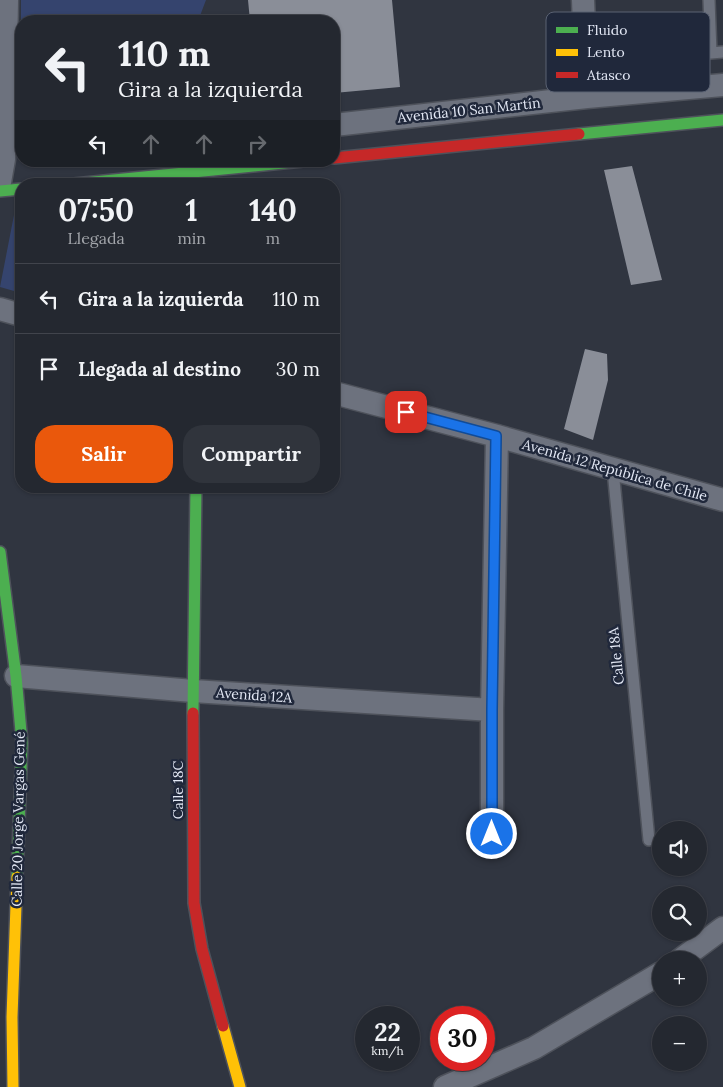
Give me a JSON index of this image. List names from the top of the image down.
{
  "streets": {
    "street": [
      "Avenida 10 San Martín",
      "Avenida 12 República de Chile",
      "Avenida 12A",
      "Calle 18C",
      "Calle 20 Jorge Vargas Gené"
    ],
    "lane": ["Calle 18A"]
  },
  "crossings": [
    ["Avenida 12 República de Chile", "Calle 18A"],
    ["Avenida 12A", "Calle 18C"],
    ["Avenida 12A", "Calle 20 Jorge Vargas Gené"]
  ],
  "legend": ["Fluido", "Lento", "Atasco"],
  "page": {
    "turn": ["110 m", "Gira a la izquierda"],
    "eta": [
      "07:50",
      "Llegada",
      "1",
      "min",
      "140",
      "m"
    ],
    "list": [
      {
        "name": "Gira a la izquierda",
        "value": "110 m"
      },
      {
        "name": "Llegada al destino",
        "value": "30 m"
      }
    ],
    "buttons": ["Salir", "Compartir"],
    "map_buttons": ["+", "−"],
    "speed": "22 km/h",
    "limit": "30"
  }
}
